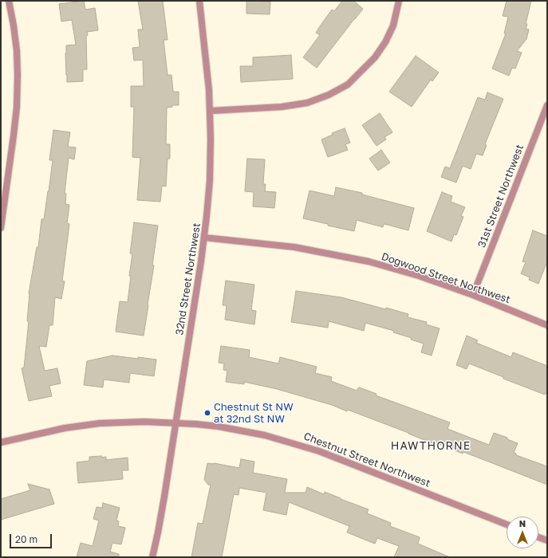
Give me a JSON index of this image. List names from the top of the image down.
{
  "streets": {
    "street": [
      "31st Street Northwest",
      "Dogwood Street Northwest",
      "32nd Street Northwest",
      "Chestnut Street Northwest"
    ]
  },
  "crossings": [
    ["31st Street Northwest", "Dogwood Street Northwest"],
    ["Dogwood Street Northwest", "32nd Street Northwest"],
    ["32nd Street Northwest", "Chestnut Street Northwest"]
  ],
  "districts": ["HAWTHORNE"],
  "places": ["Chestnut St NW at 32nd St NW"],
  "scale_bar": "20 m",
  "north": "top"
}
